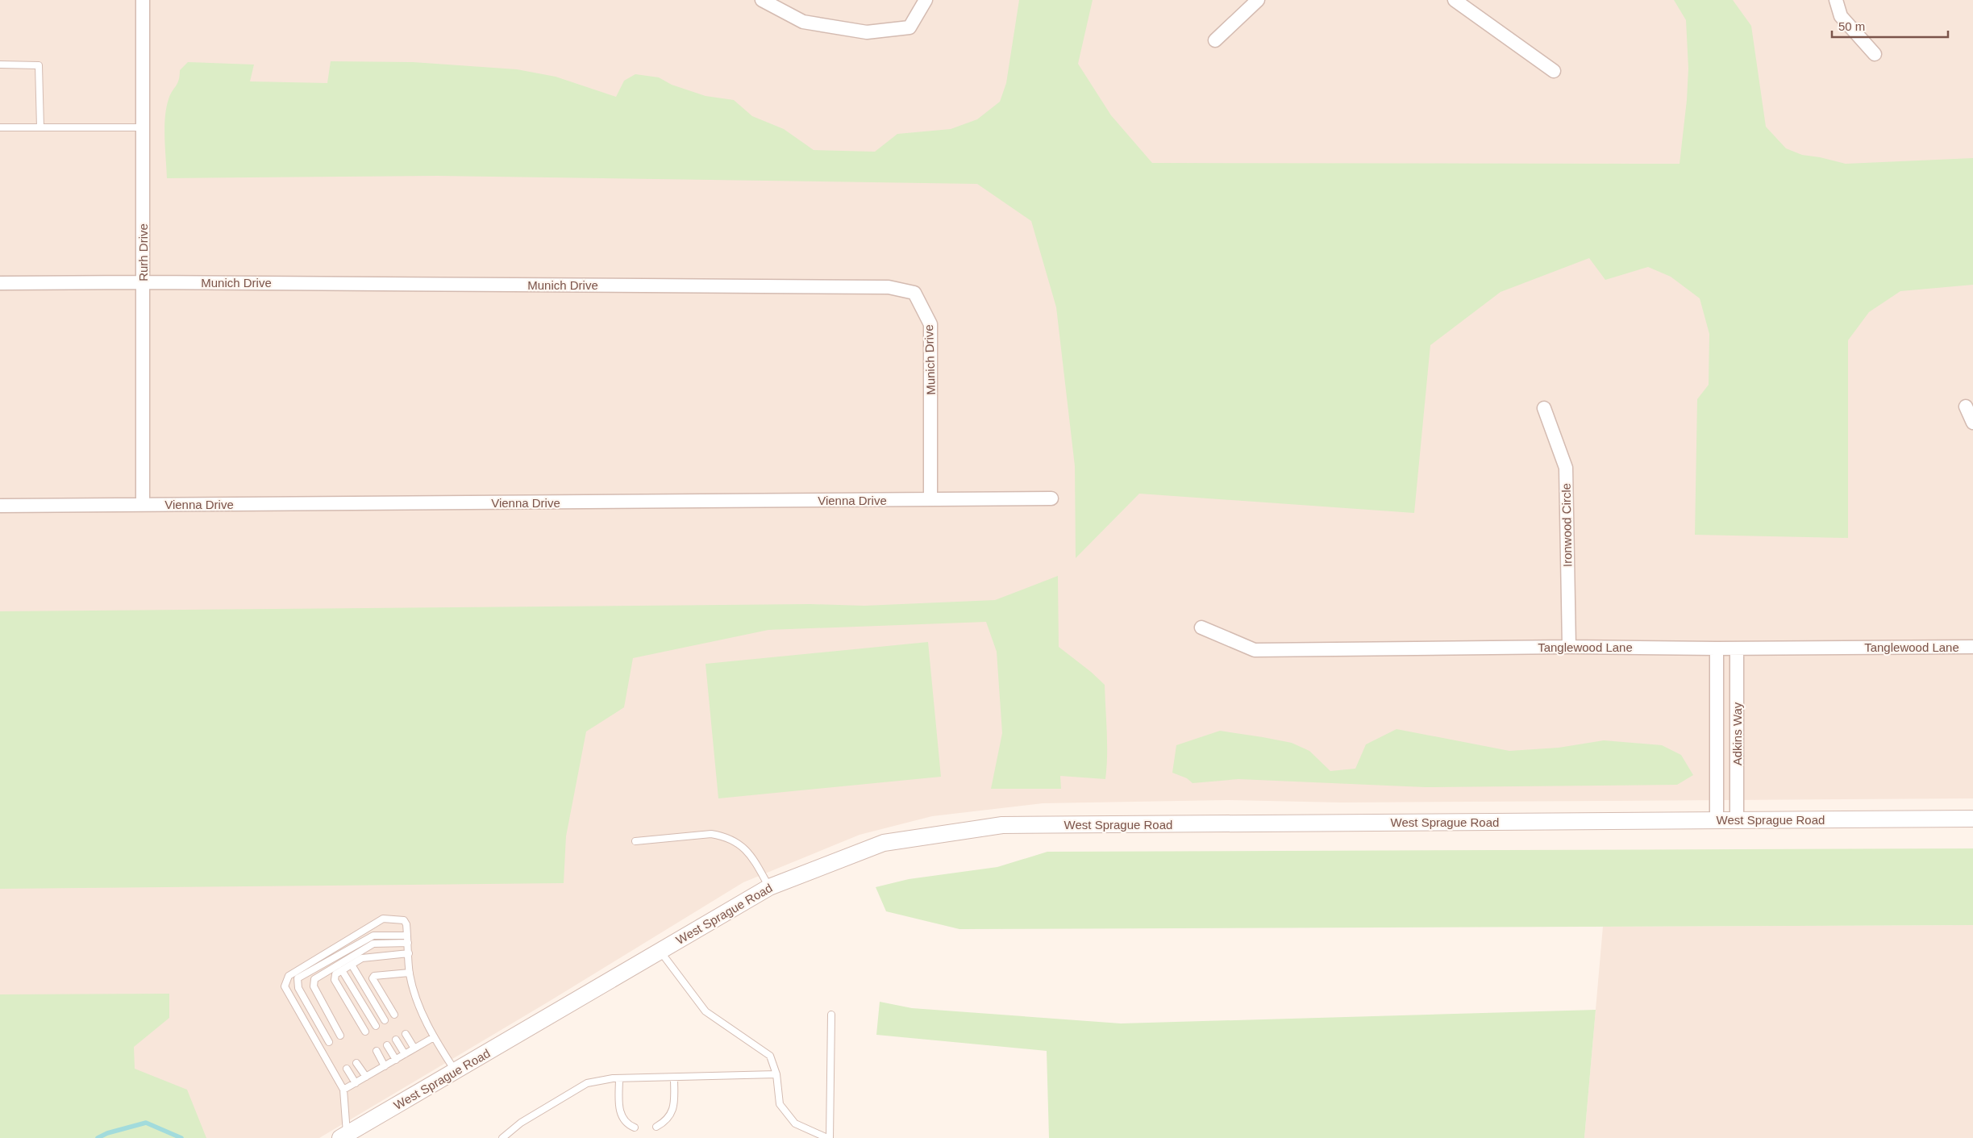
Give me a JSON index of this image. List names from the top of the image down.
{
  "streets": {
    "street": [
      "Rurh Drive",
      "Munich Drive",
      "Vienna Drive",
      "Ironwood Circle",
      "Tanglewood Lane",
      "Adkins Way",
      "West Sprague Road"
    ]
  },
  "crossings": [
    ["Rurh Drive", "Munich Drive"],
    ["Rurh Drive", "Vienna Drive"],
    ["Munich Drive", "Vienna Drive"],
    ["Ironwood Circle", "Tanglewood Lane"],
    ["Tanglewood Lane", "Adkins Way"],
    ["Adkins Way", "West Sprague Road"]
  ],
  "scale_bar": "50 m"
}
